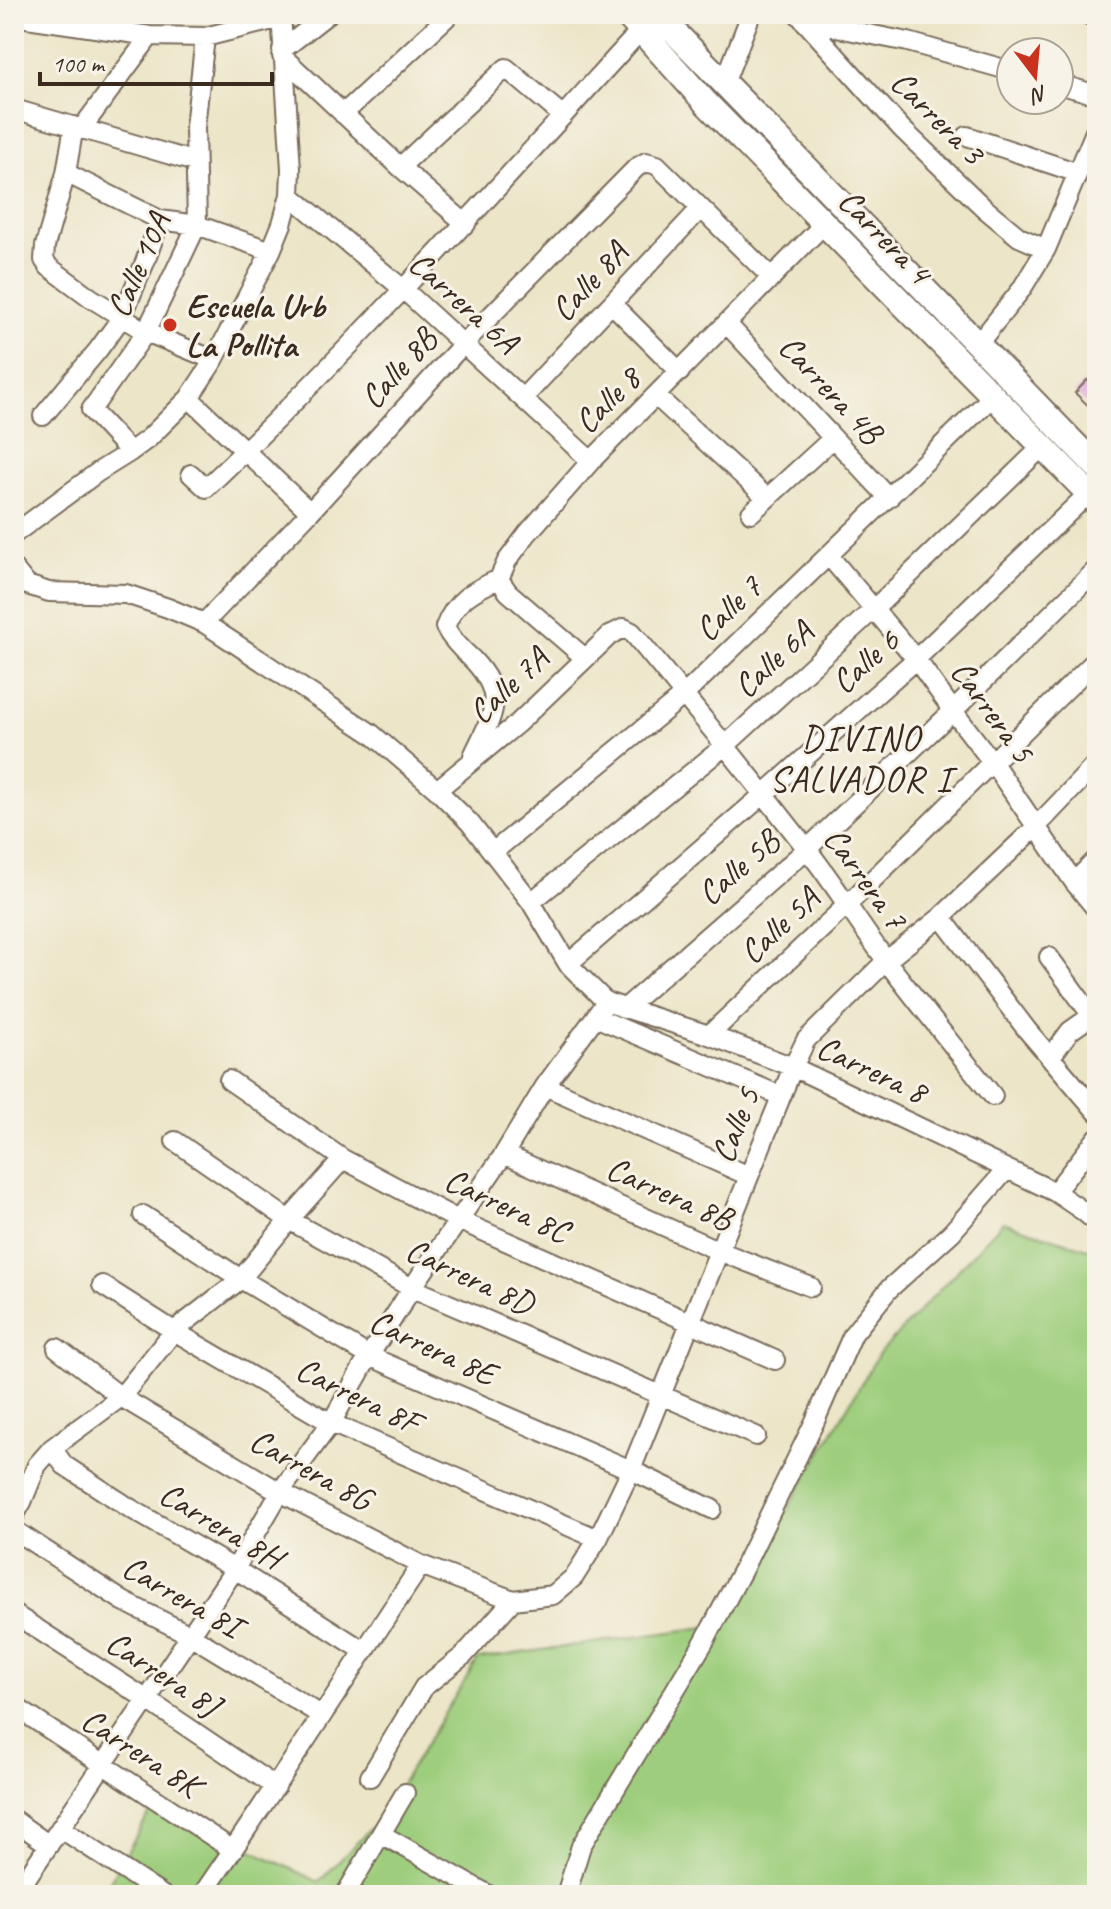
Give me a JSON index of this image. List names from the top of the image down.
{
  "streets": {
    "main road": ["Carrera 4"],
    "street": [
      "Carrera 3",
      "Calle 10A",
      "Calle 8A",
      "Carrera 6A",
      "Calle 8B",
      "Carrera 4B",
      "Calle 8",
      "Calle 7",
      "Calle 6A",
      "Calle 6",
      "Calle 7A",
      "Carrera 5",
      "Calle 5B",
      "Carrera 7",
      "Calle 5A",
      "Carrera 8",
      "Calle 5",
      "Carrera 8B",
      "Carrera 8C",
      "Carrera 8D",
      "Carrera 8E",
      "Carrera 8F",
      "Carrera 8G",
      "Carrera 8H",
      "Carrera 8I",
      "Carrera 8J",
      "Carrera 8K"
    ]
  },
  "crossings": [
    ["Carrera 4", "Calle 8"],
    ["Carrera 4", "Calle 7"],
    ["Carrera 4", "Calle 6A"],
    ["Carrera 4", "Calle 6"],
    ["Calle 8A", "Carrera 6A"],
    ["Calle 8A", "Calle 8B"],
    ["Carrera 6A", "Calle 8B"],
    ["Carrera 6A", "Calle 8"],
    ["Carrera 4B", "Calle 8"],
    ["Carrera 4B", "Calle 7"],
    ["Calle 8", "Calle 7A"],
    ["Calle 7", "Carrera 5"],
    ["Calle 7", "Carrera 7"],
    ["Calle 6A", "Carrera 5"],
    ["Calle 6A", "Carrera 7"],
    ["Calle 6", "Carrera 5"],
    ["Calle 6", "Carrera 7"],
    ["Calle 7A", "Carrera 7"],
    ["Carrera 5", "Calle 5B"],
    ["Carrera 5", "Calle 5A"],
    ["Carrera 5", "Calle 5"],
    ["Calle 5B", "Carrera 7"],
    ["Calle 5B", "Carrera 8"],
    ["Calle 5B", "Carrera 8B"],
    ["Calle 5B", "Carrera 8C"],
    ["Calle 5B", "Carrera 8D"],
    ["Calle 5B", "Carrera 8E"],
    ["Calle 5B", "Carrera 8F"],
    ["Calle 5B", "Carrera 8G"],
    ["Calle 5B", "Carrera 8H"],
    ["Calle 5B", "Carrera 8I"],
    ["Calle 5B", "Carrera 8J"],
    ["Calle 5B", "Carrera 8K"],
    ["Carrera 7", "Calle 5A"],
    ["Carrera 7", "Calle 5"],
    ["Calle 5A", "Carrera 8"],
    ["Carrera 8", "Calle 5"],
    ["Calle 5", "Carrera 8B"],
    ["Calle 5", "Carrera 8C"],
    ["Calle 5", "Carrera 8D"],
    ["Calle 5", "Carrera 8E"],
    ["Calle 5", "Carrera 8F"],
    ["Calle 5", "Carrera 8G"]
  ],
  "districts": ["DIVINO SALVADOR I"],
  "places": ["Escuela Urb La Pollita"],
  "scale_bar": "100 m",
  "north": "bottom"
}
